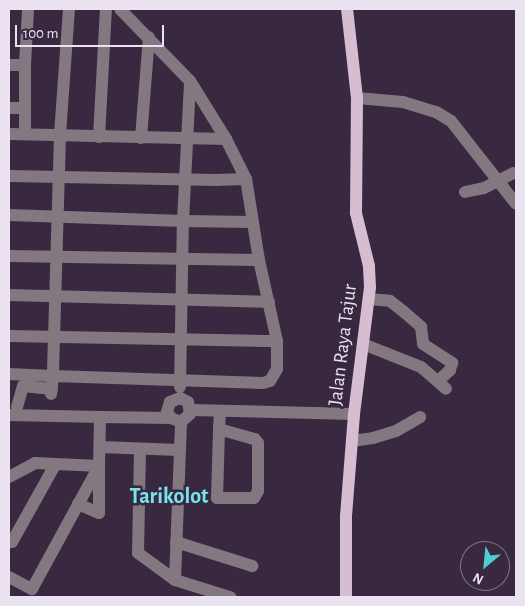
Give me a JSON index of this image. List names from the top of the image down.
{
  "streets": {
    "main road": ["Jalan Raya Tajur"]
  },
  "districts": ["Tarikolot"],
  "scale_bar": "100 m",
  "north": "bottom left"
}
